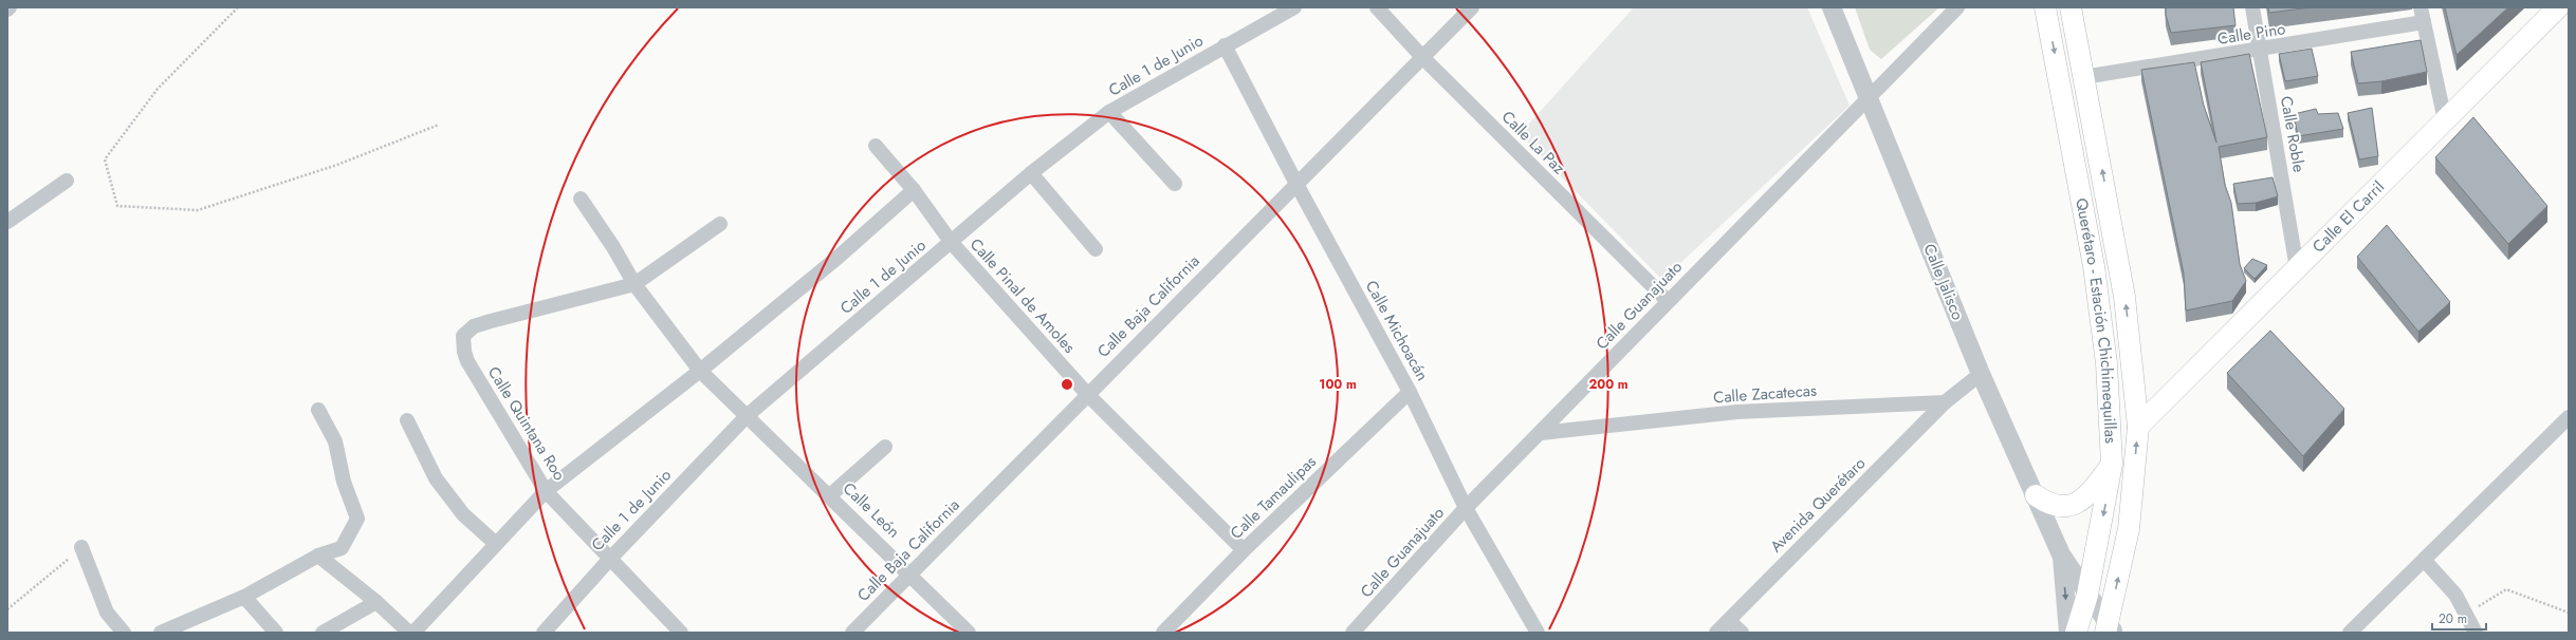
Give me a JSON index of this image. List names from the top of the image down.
{
  "streets": {
    "main road": ["Calle El Carril", "Querétaro - Estación Chichimequillas"],
    "street": [
      "Calle Pino",
      "Calle 1 de Junio",
      "Calle Roble",
      "Calle La Paz",
      "Calle Jalisco",
      "Calle Pinal de Amoles",
      "Calle Guanajuato",
      "Calle Baja California",
      "Calle Michoacán",
      "Calle Zacatecas",
      "Calle Quintana Roo",
      "Calle Tamaulipas",
      "Avenida Querétaro",
      "Calle León"
    ]
  },
  "crossings": [
    ["Calle Pino", "Calle Roble"],
    ["Calle Pino", "Querétaro - Estación Chichimequillas"],
    ["Calle 1 de Junio", "Calle Pinal de Amoles"],
    ["Calle 1 de Junio", "Calle Michoacán"],
    ["Calle 1 de Junio", "Calle Quintana Roo"],
    ["Calle 1 de Junio", "Calle León"],
    ["Calle Roble", "Calle El Carril"],
    ["Calle La Paz", "Calle Guanajuato"],
    ["Calle La Paz", "Calle Baja California"],
    ["Calle El Carril", "Querétaro - Estación Chichimequillas"],
    ["Calle Jalisco", "Calle Guanajuato"],
    ["Calle Jalisco", "Querétaro - Estación Chichimequillas"],
    ["Calle Pinal de Amoles", "Calle Baja California"],
    ["Calle Pinal de Amoles", "Calle Tamaulipas"],
    ["Calle Guanajuato", "Calle Michoacán"],
    ["Calle Guanajuato", "Calle Zacatecas"],
    ["Calle Baja California", "Calle Michoacán"],
    ["Calle Baja California", "Calle León"],
    ["Calle Michoacán", "Calle Tamaulipas"],
    ["Calle Zacatecas", "Avenida Querétaro"]
  ],
  "scale_bar": "20 m",
  "rings": ["100 m", "200 m"]
}
